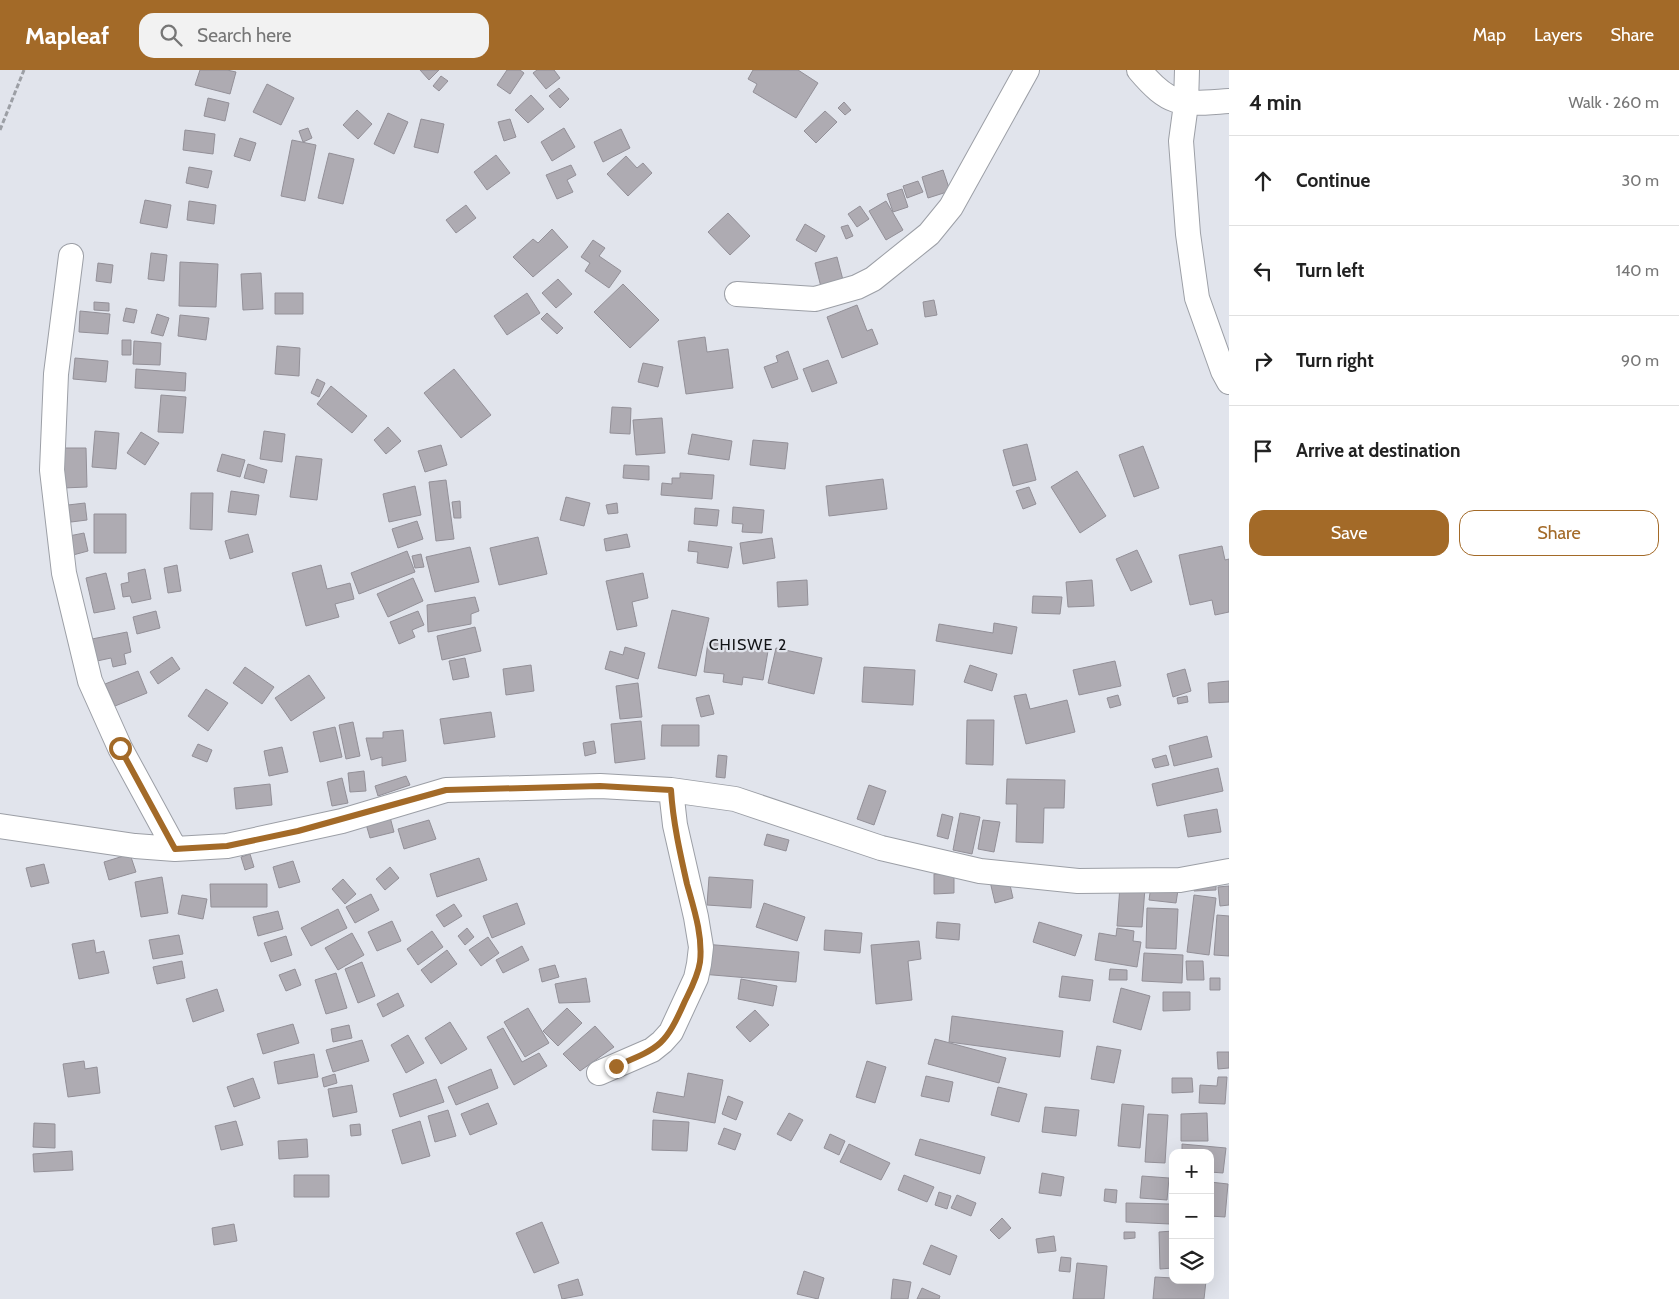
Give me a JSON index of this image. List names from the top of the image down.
{
  "districts": ["CHISWE 2"],
  "page": {
    "header": "Mapleaf",
    "search": "Search here",
    "nav": ["Map", "Layers", "Share"],
    "heading": ["4 min", "Walk · 260 m"],
    "list": [
      ["Continue", "30 m"],
      ["Turn left", "140 m"],
      ["Turn right", "90 m"],
      "Arrive at destination"
    ],
    "buttons": ["Save", "Share"],
    "map_buttons": ["+", "−"]
  }
}
